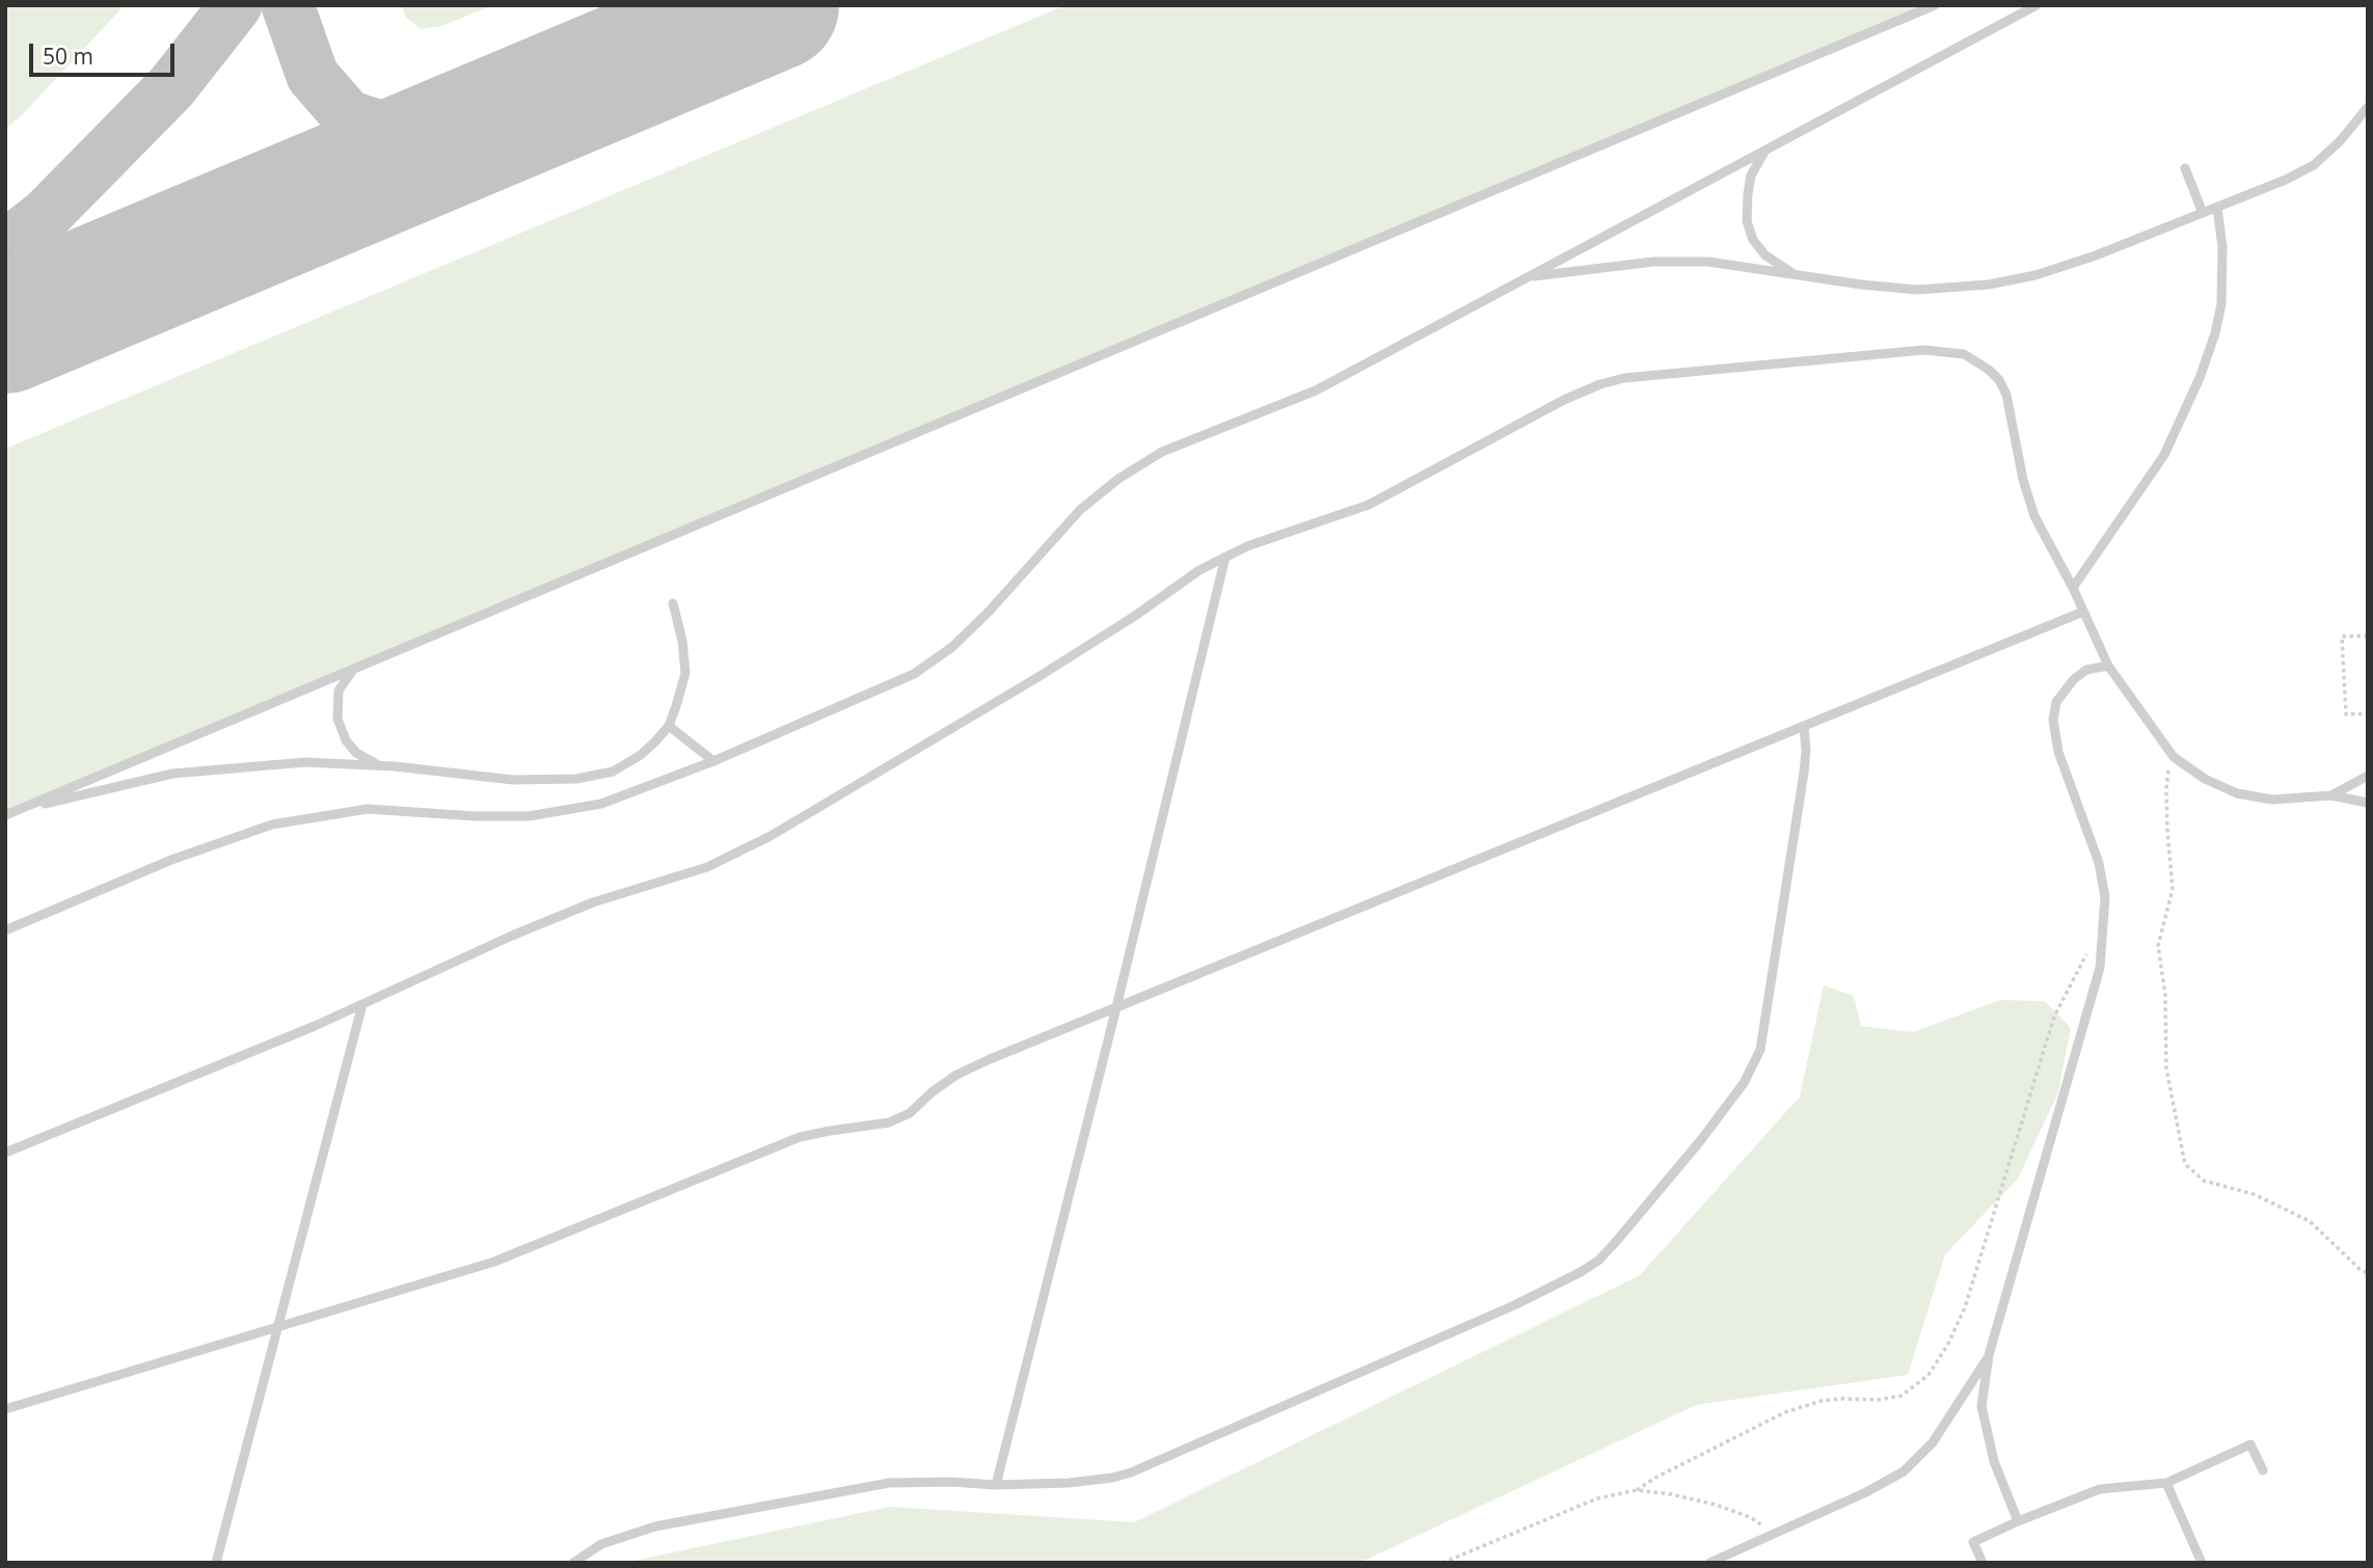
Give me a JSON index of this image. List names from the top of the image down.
{
  "scale_bar": "50 m"
}
